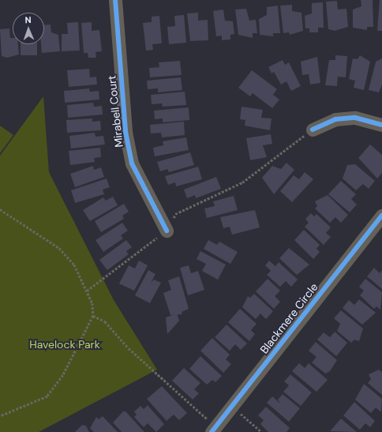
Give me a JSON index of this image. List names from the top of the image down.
{
  "streets": {
    "street": ["Mirabell Court", "Blackmere Circle"]
  },
  "parks": ["Havelock Park"],
  "north": "top"
}
